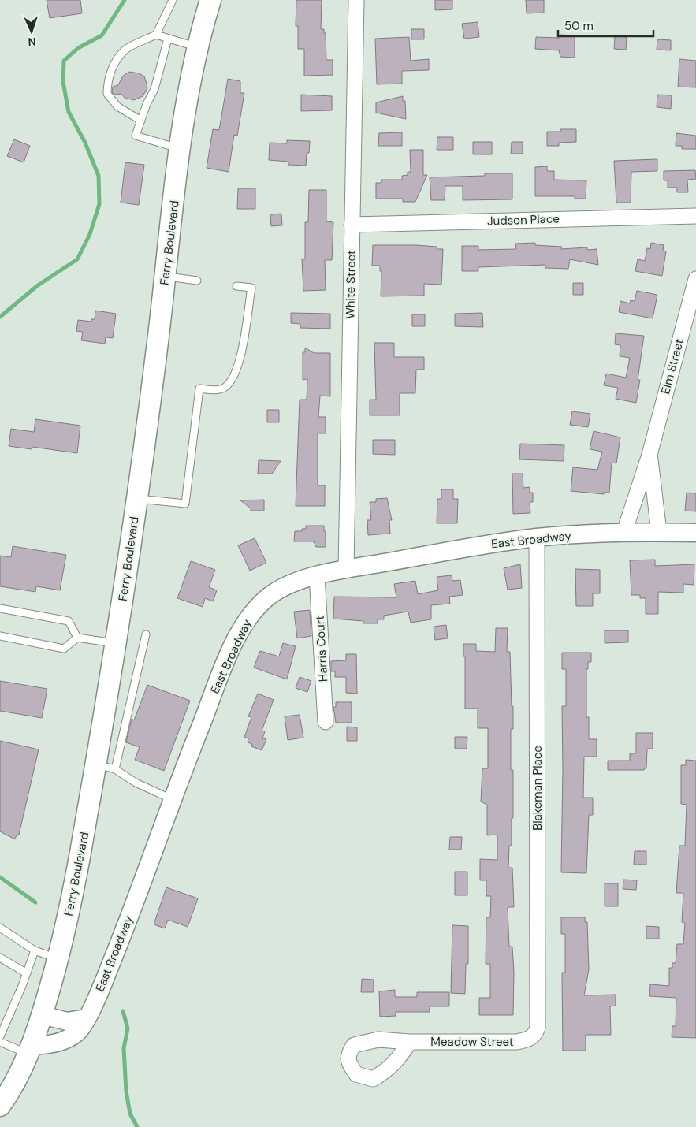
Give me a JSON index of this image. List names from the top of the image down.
{
  "streets": {
    "main road": ["Ferry Boulevard"],
    "street": [
      "Judson Place",
      "White Street",
      "Elm Street",
      "East Broadway",
      "Harris Court",
      "Blakeman Place",
      "Meadow Street"
    ]
  },
  "crossings": [
    ["Judson Place", "White Street"],
    ["Ferry Boulevard", "East Broadway"],
    ["White Street", "East Broadway"],
    ["Elm Street", "East Broadway"],
    ["East Broadway", "Harris Court"],
    ["East Broadway", "Blakeman Place"],
    ["Blakeman Place", "Meadow Street"]
  ],
  "scale_bar": "50 m",
  "north": "bottom"
}
